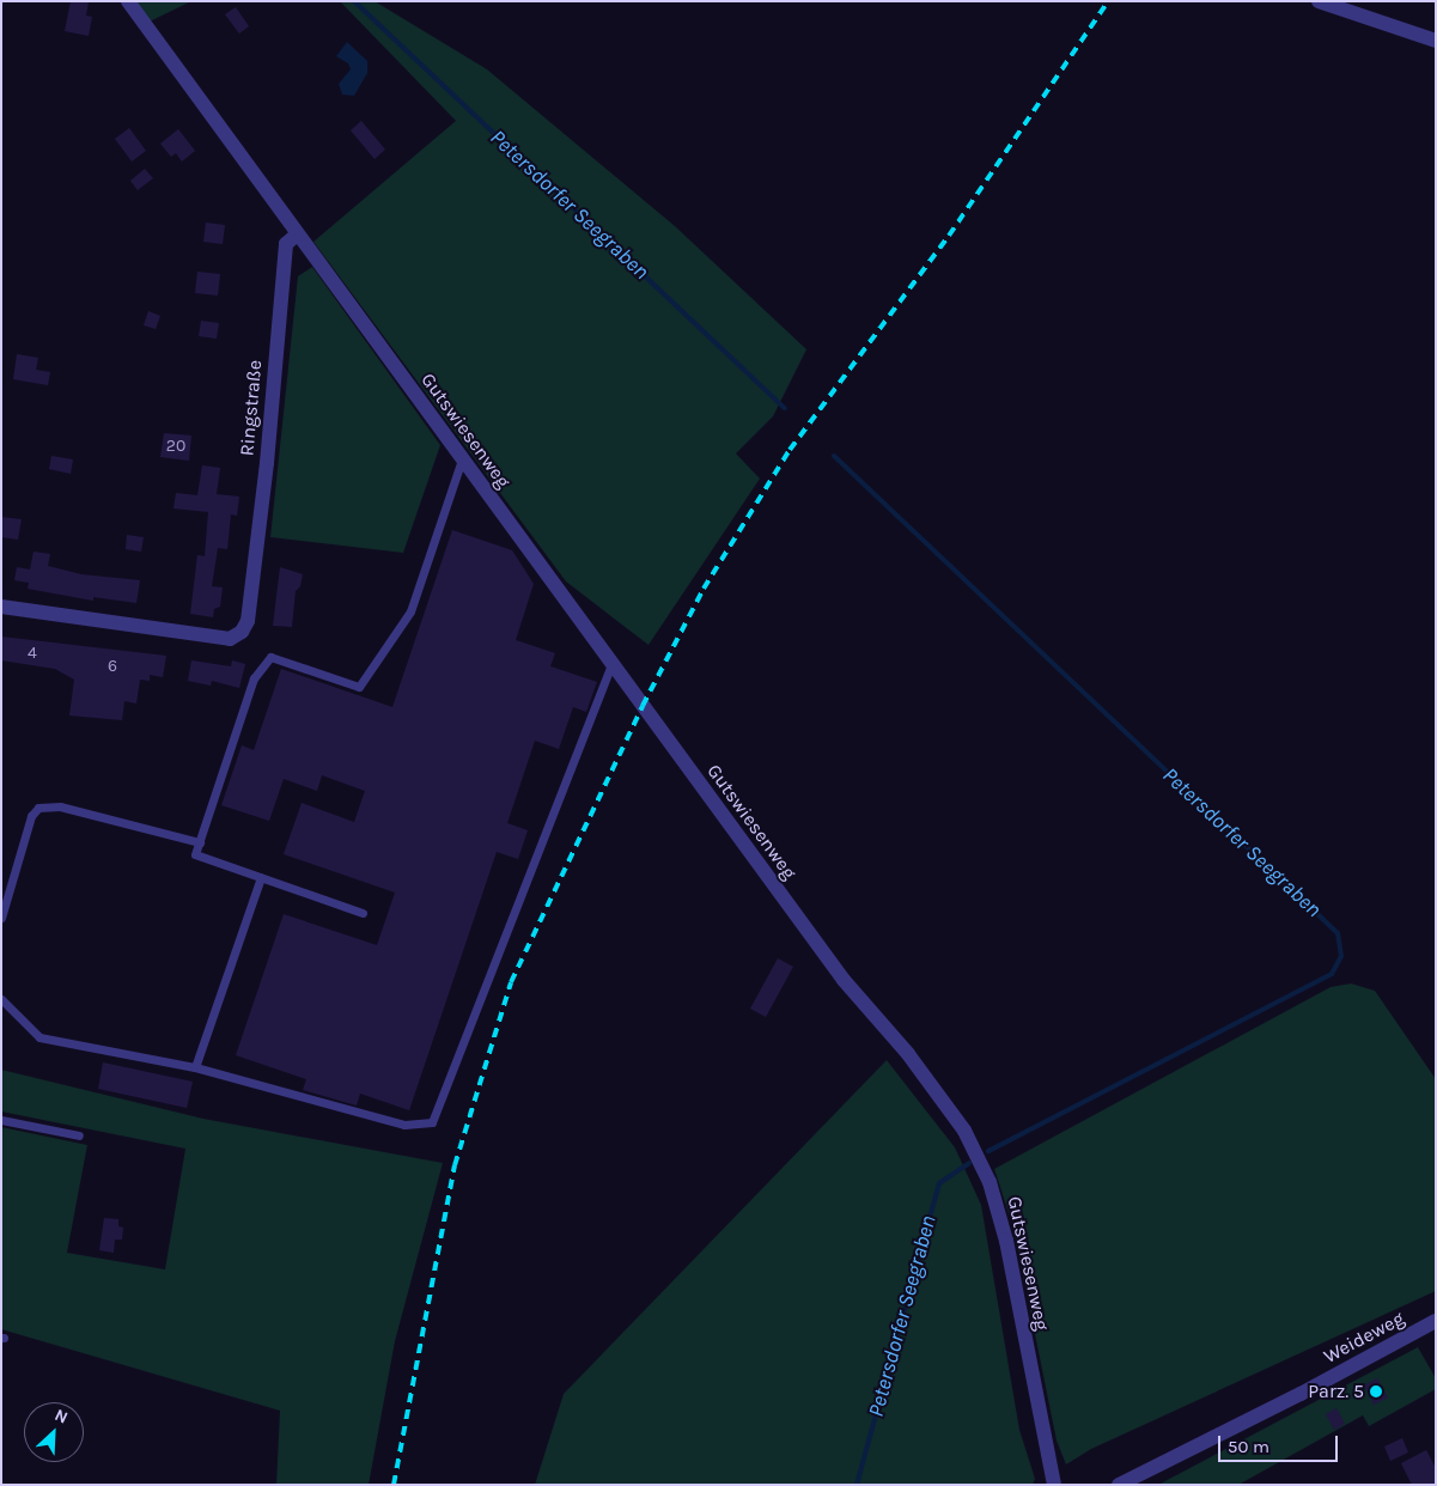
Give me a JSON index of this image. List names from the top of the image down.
{
  "streets": {
    "street": ["Ringstraße", "Gutswiesenweg", "Weideweg"]
  },
  "crossings": [
    ["Ringstraße", "Gutswiesenweg"]
  ],
  "water": ["Petersdorfer Seegraben"],
  "places": ["Parz. 5"],
  "house_numbers": ["20", "4", "6"],
  "scale_bar": "50 m",
  "north": "top right"
}
